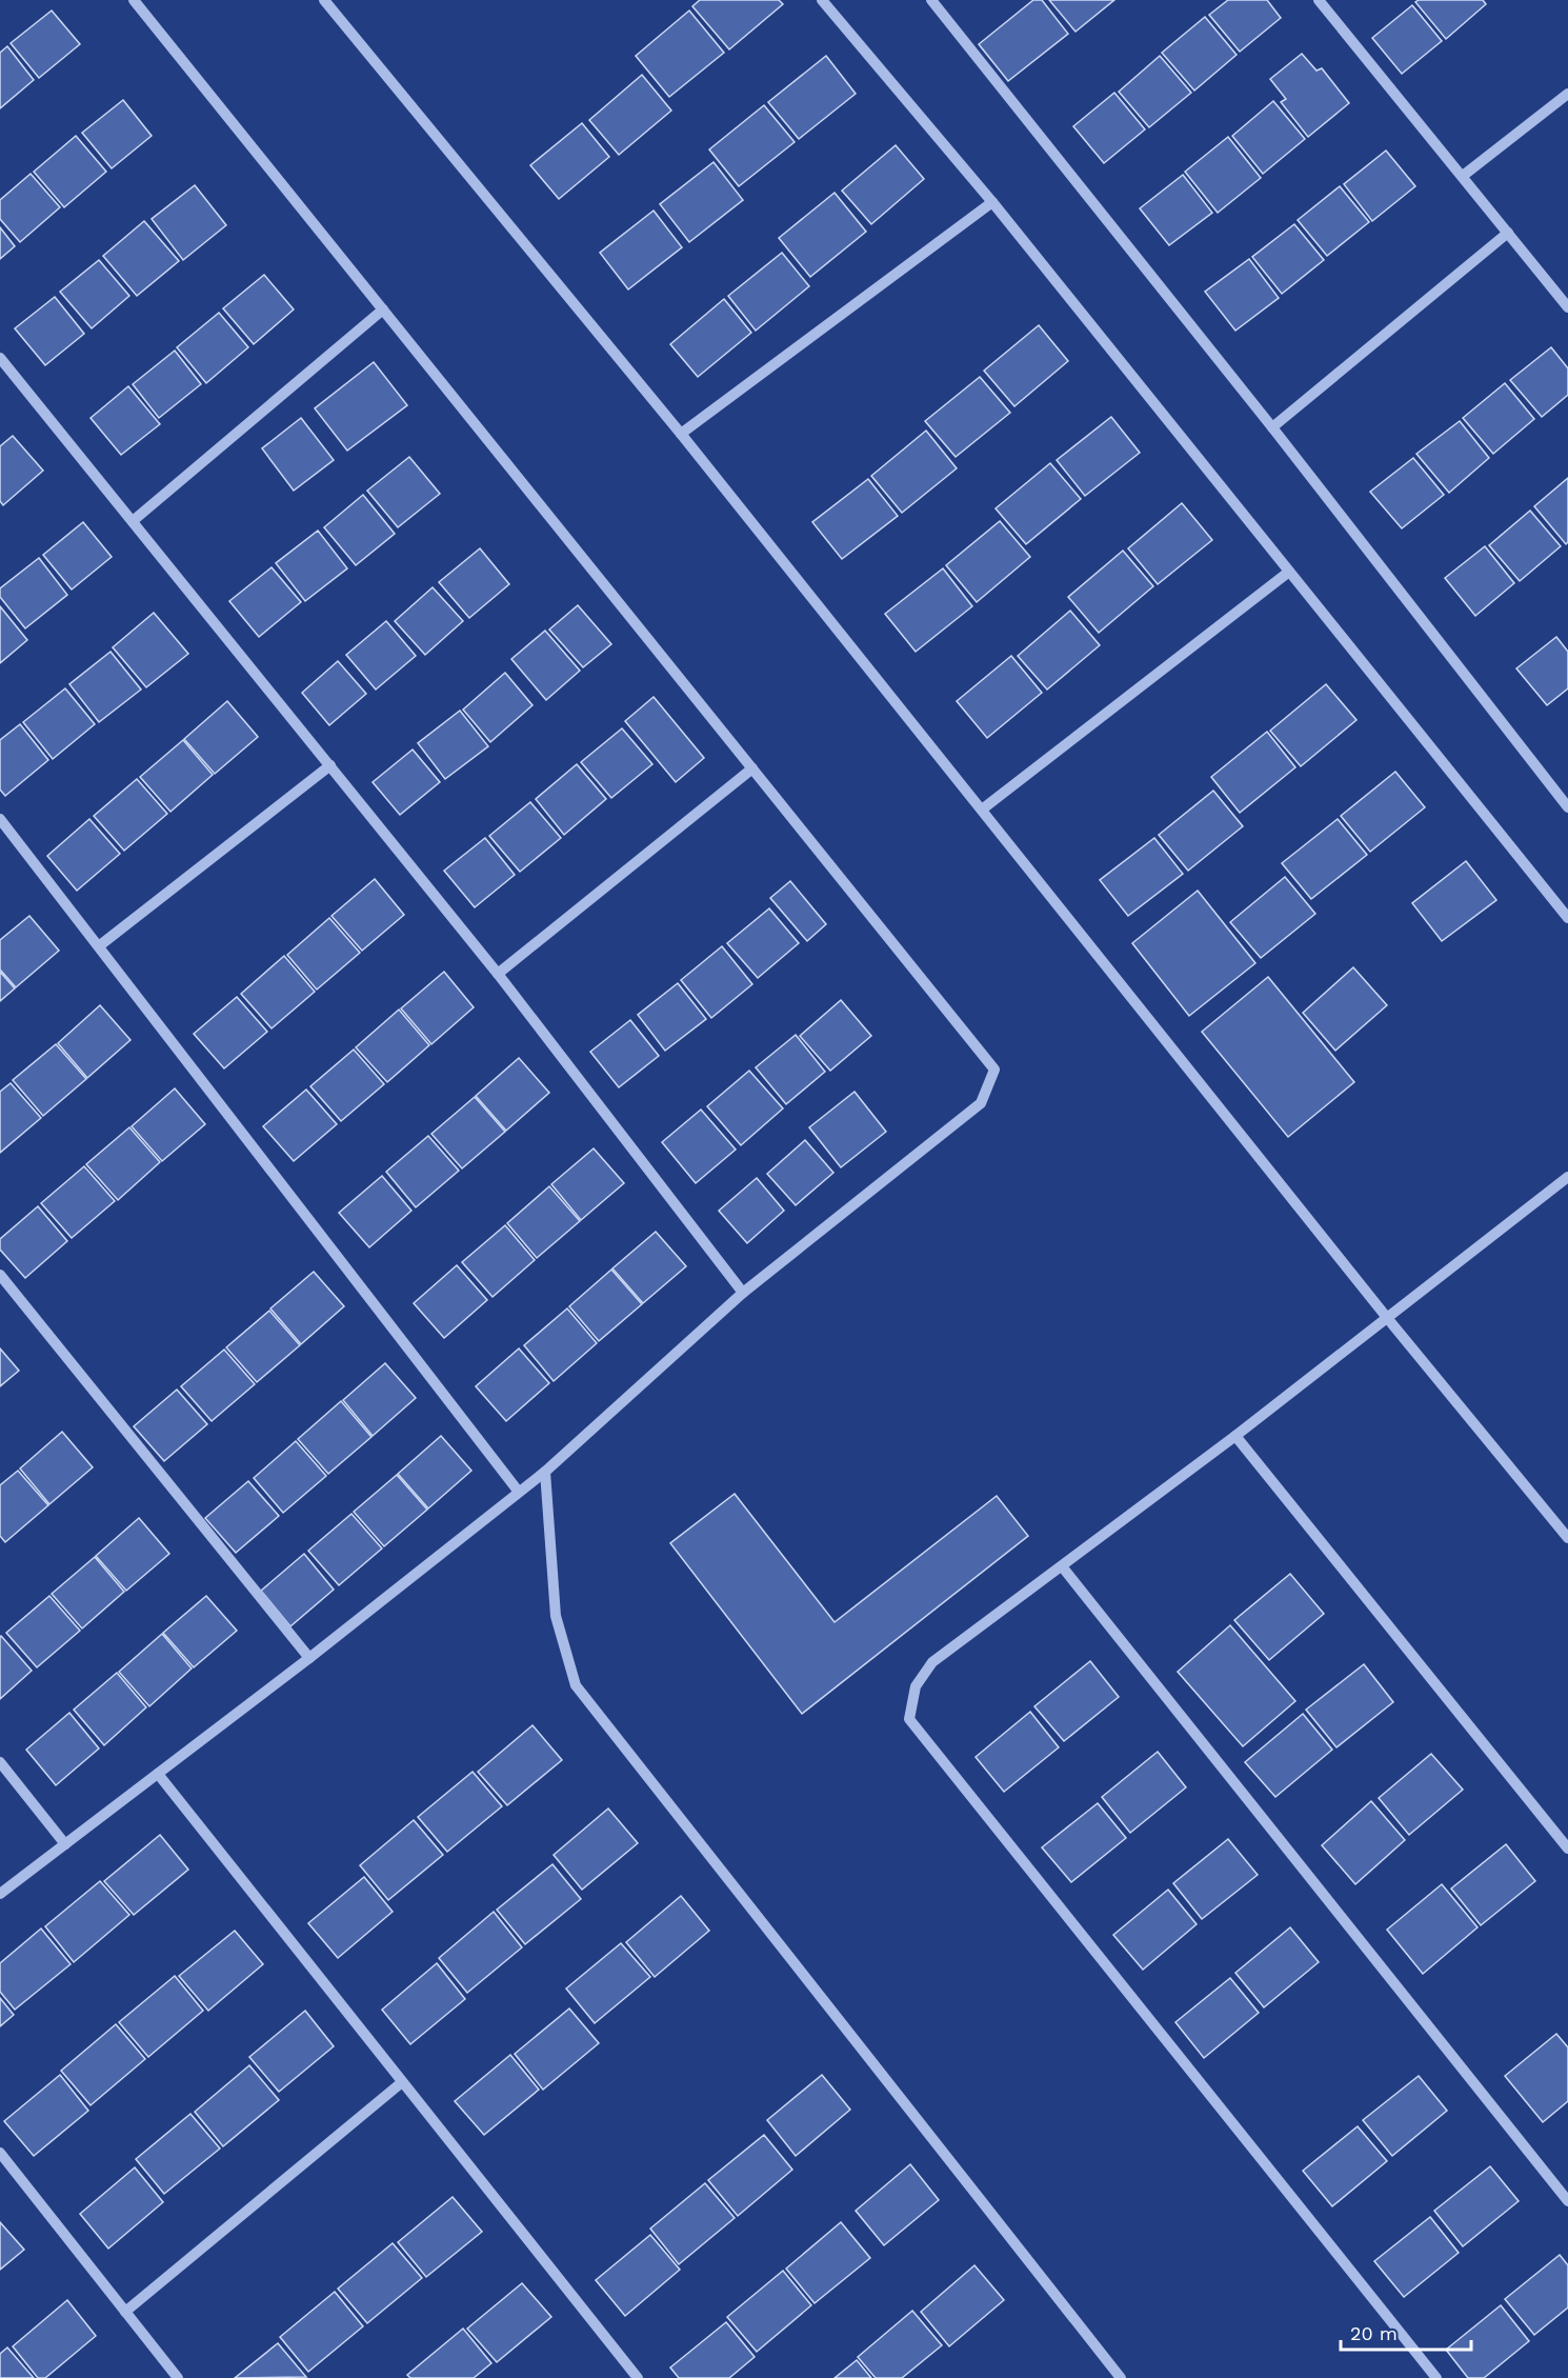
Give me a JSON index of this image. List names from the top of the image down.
{
  "scale_bar": "20 m"
}
